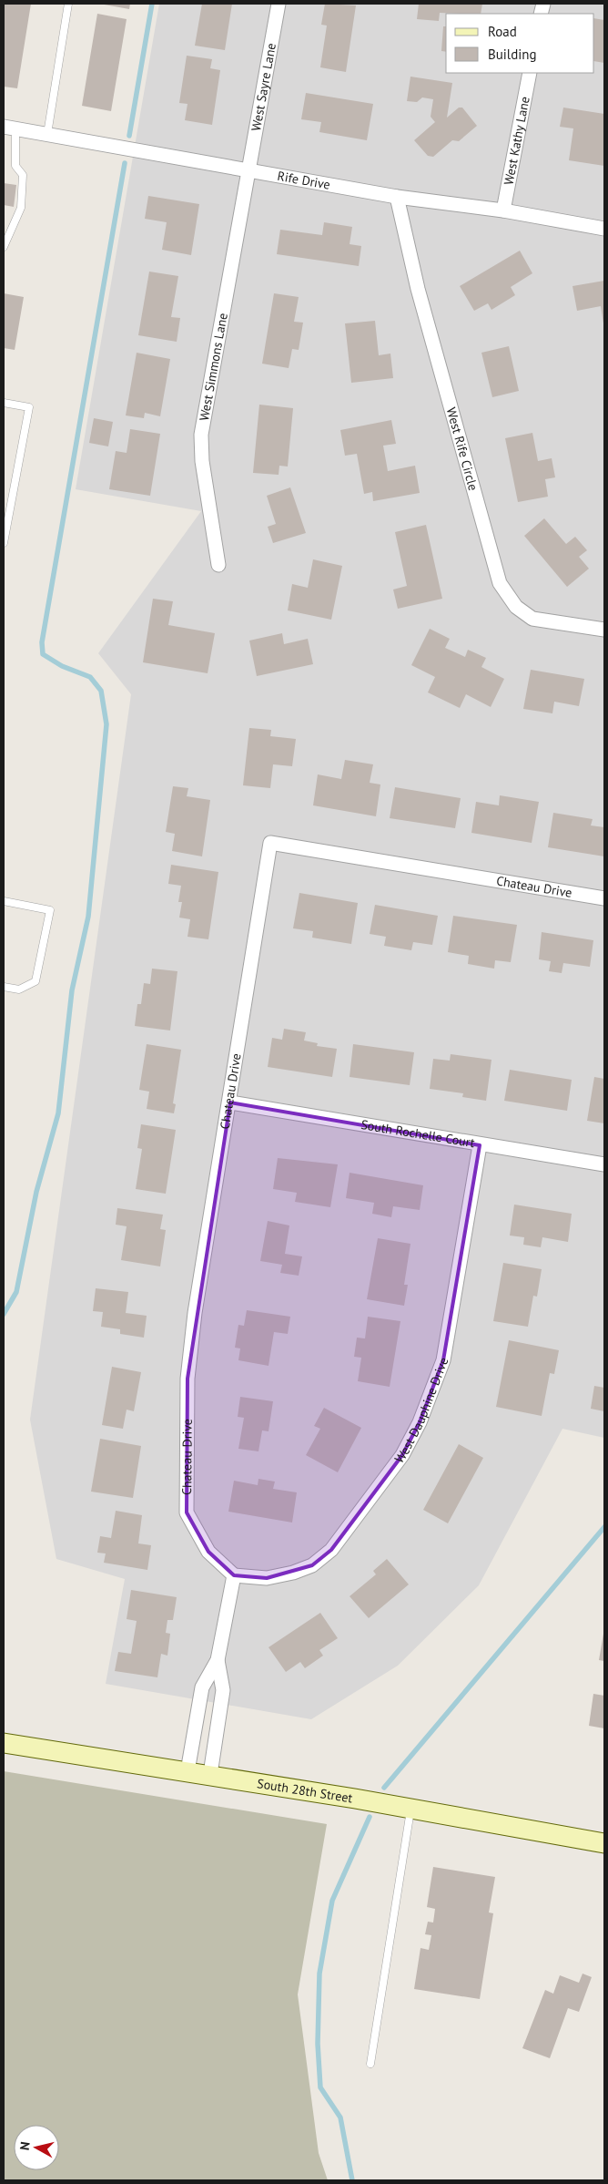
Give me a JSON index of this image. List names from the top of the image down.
{
  "streets": {
    "street": [
      "West Sayre Lane",
      "West Kathy Lane",
      "Rife Drive",
      "West Simmons Lane",
      "West Rife Circle",
      "Chateau Drive",
      "South Rochelle Court",
      "West Dauphine Drive",
      "South 28th Street"
    ]
  },
  "crossings": [
    ["West Sayre Lane", "Rife Drive"],
    ["West Sayre Lane", "West Simmons Lane"],
    ["West Kathy Lane", "Rife Drive"],
    ["Rife Drive", "West Simmons Lane"],
    ["Rife Drive", "West Rife Circle"],
    ["Chateau Drive", "South Rochelle Court"],
    ["Chateau Drive", "West Dauphine Drive"],
    ["South Rochelle Court", "West Dauphine Drive"]
  ],
  "legend": ["Road", "Building"],
  "north": "left"
}
